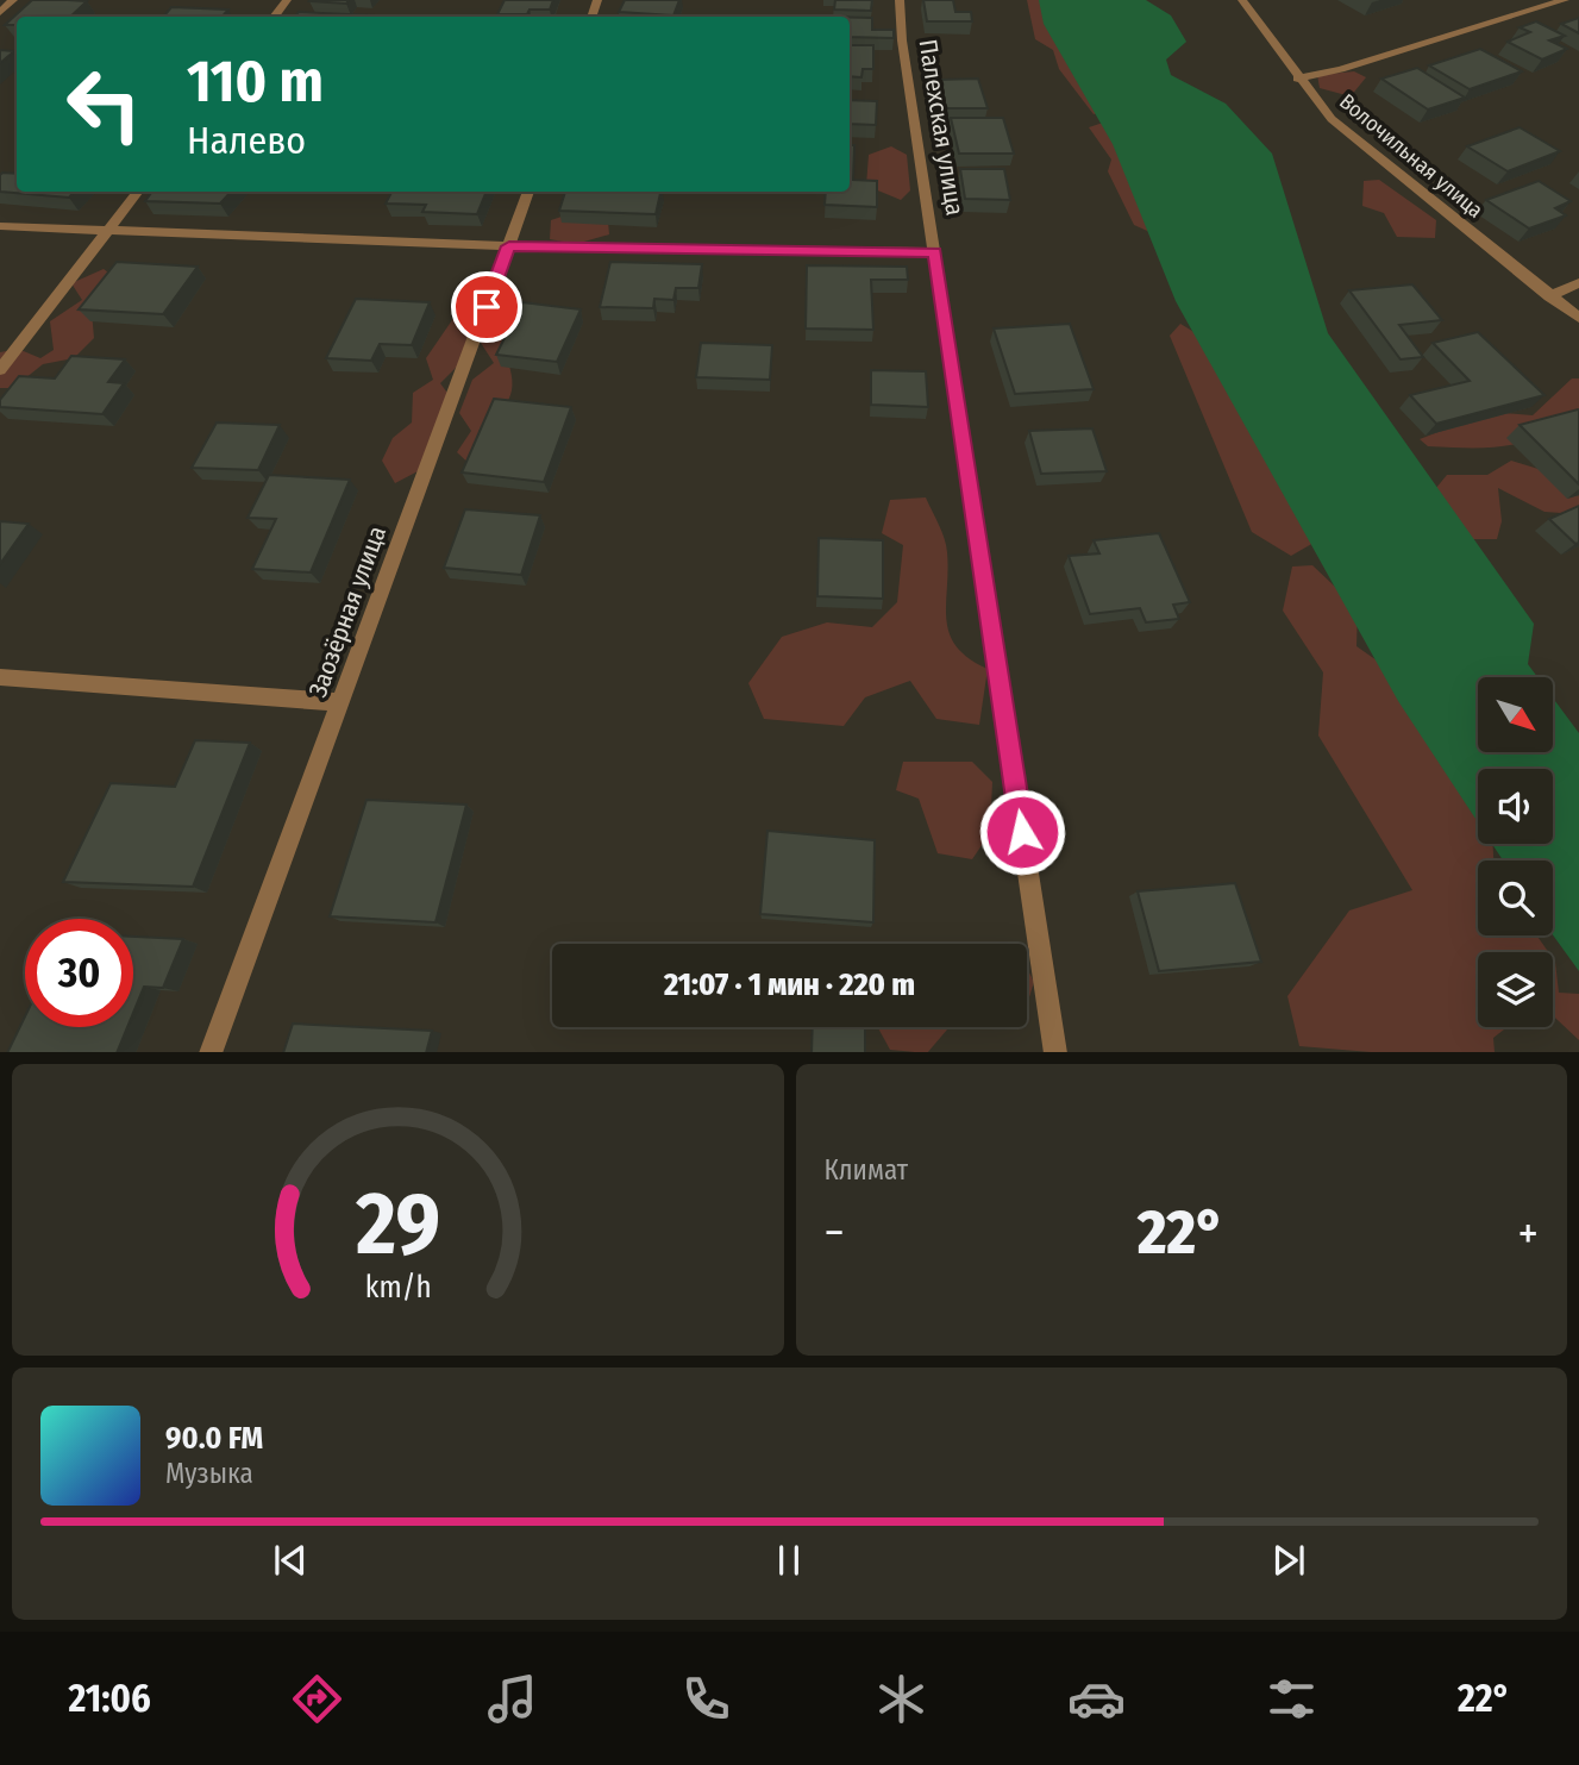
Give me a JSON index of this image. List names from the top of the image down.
{
  "streets": {
    "street": ["Палехская улица", "Волочильная улица", "Заозёрная улица"]
  },
  "north": "bottom right",
  "page": {
    "turn": ["110 m", "Налево"],
    "limit": "30",
    "trip": "21:07 · 1 мин · 220 m",
    "tile": "Климат",
    "heat": ["−", "22°", "+"],
    "song": ["90.0 FM", "Музыка"],
    "tabs": ["21:06", "22°"],
    "gauge": ["29", "km/h"]
  }
}
